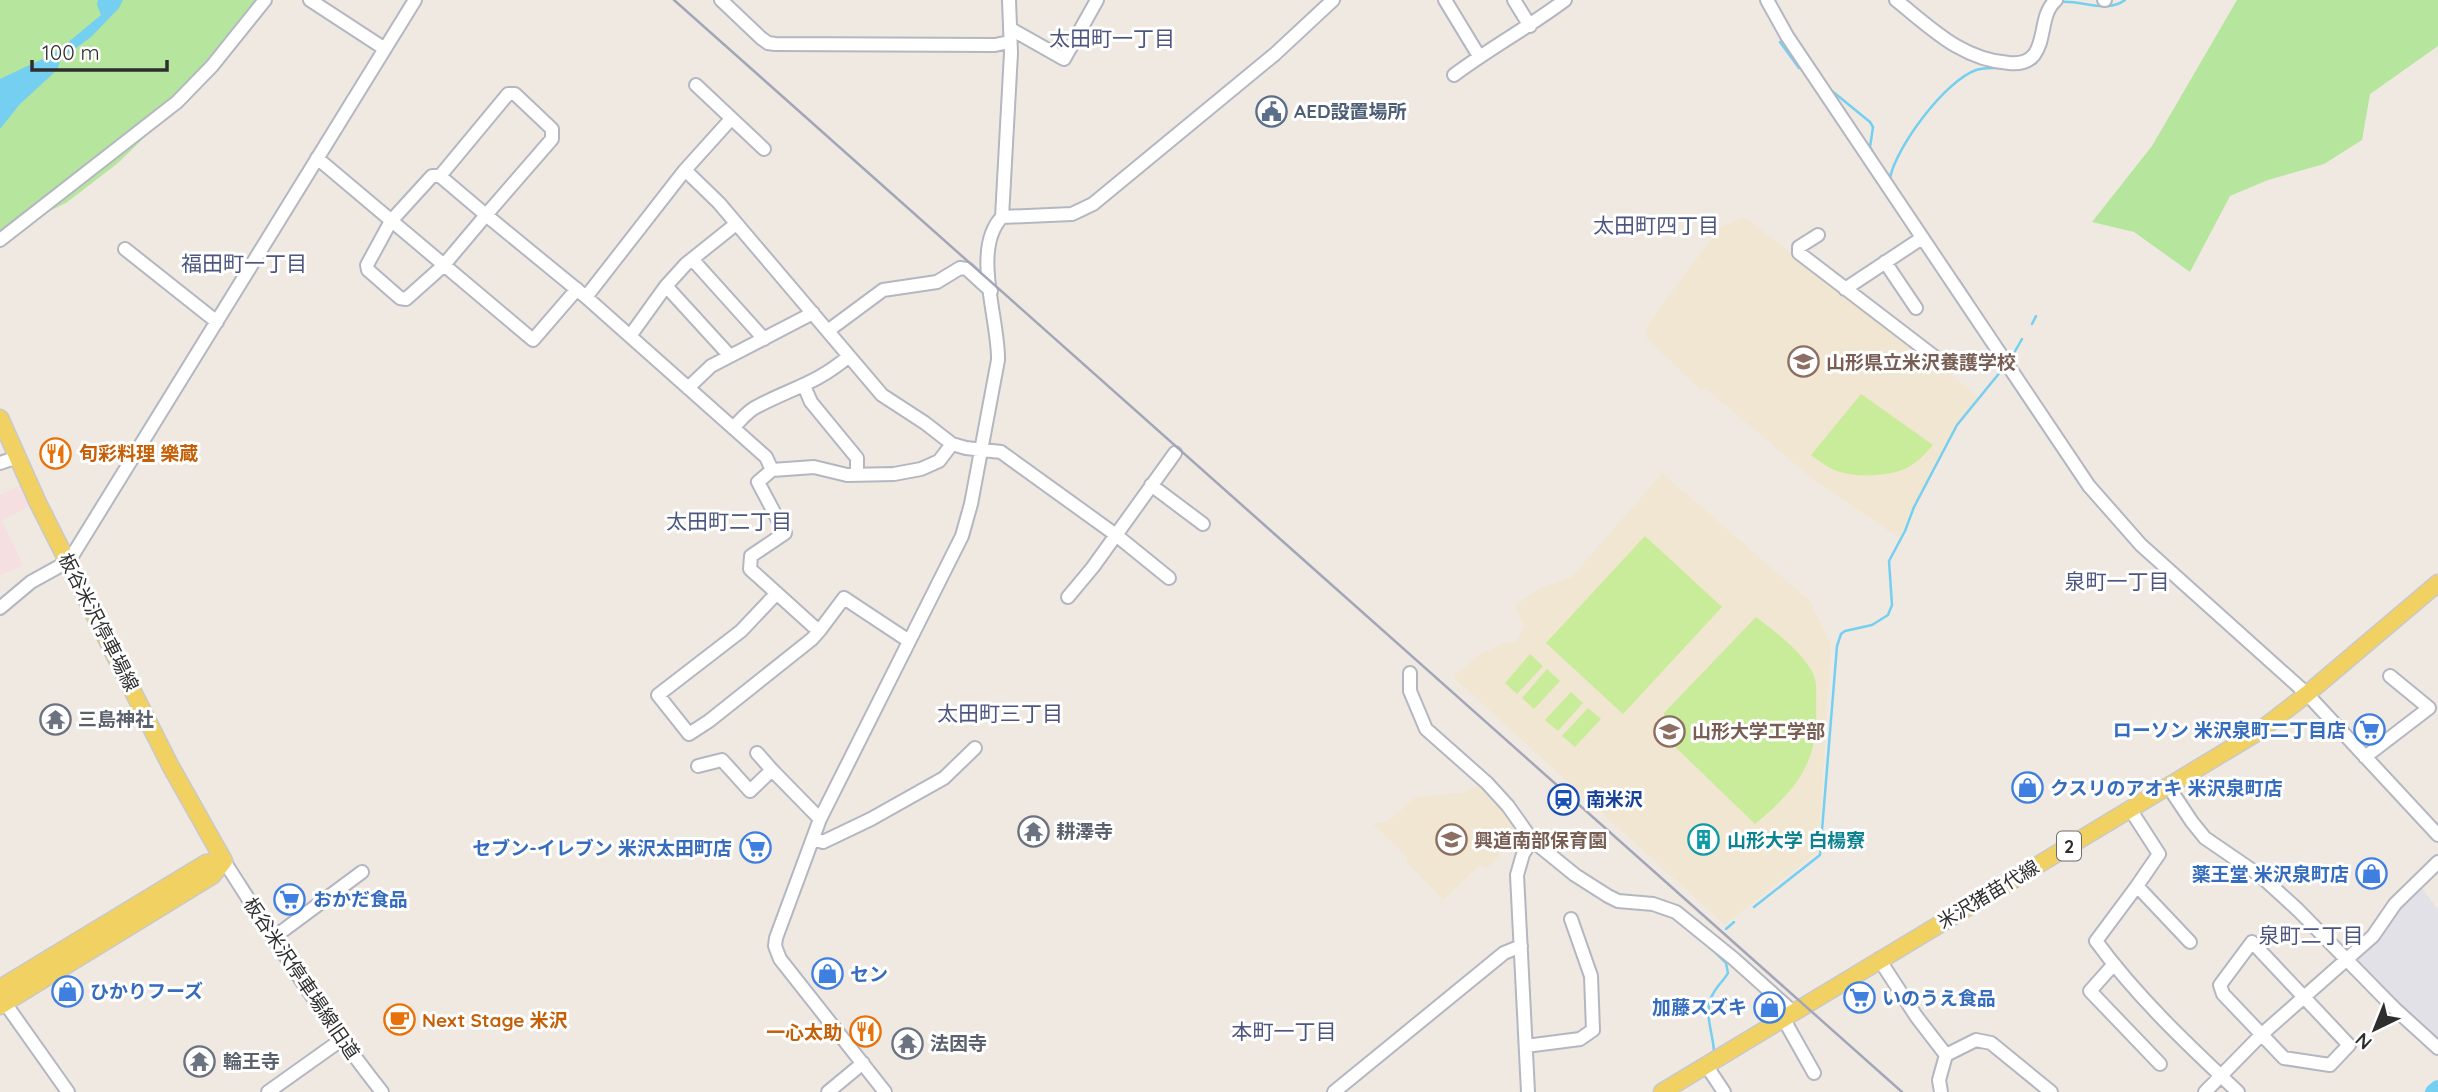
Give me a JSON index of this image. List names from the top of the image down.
{
  "streets": {
    "main road": ["板谷米沢停車場線", "2", "米沢猪苗代線"],
    "street": ["板谷米沢停車場線旧道"]
  },
  "crossings": [
    ["板谷米沢停車場線", "板谷米沢停車場線旧道"]
  ],
  "districts": [
    "太田町一丁目",
    "太田町四丁目",
    "福田町一丁目",
    "太田町二丁目",
    "泉町一丁目",
    "太田町三丁目",
    "泉町二丁目",
    "本町一丁目"
  ],
  "places": {
    "public building": ["AED設置場所"],
    "school or university": ["山形県立米沢養護学校", "山形大学工学部", "興道南部保育園"],
    "restaurant": ["旬彩料理 樂蔵", "一心太助"],
    "temple": [
      "三島神社",
      "耕澤寺",
      "法因寺",
      "輪王寺"
    ],
    "supermarket": [
      "ローソン 米沢泉町二丁目店",
      "セブン-イレブン 米沢太田町店",
      "おかだ食品",
      "いのうえ食品"
    ],
    "shop": [
      "クスリのアオキ 米沢泉町店",
      "薬王堂 米沢泉町店",
      "セン",
      "ひかりフーズ",
      "加藤スズキ"
    ],
    "station": ["南米沢"],
    "building": ["山形大学 白楊寮"],
    "cafe": ["Next Stage 米沢"]
  },
  "scale_bar": "100 m",
  "north": "bottom left"
}
